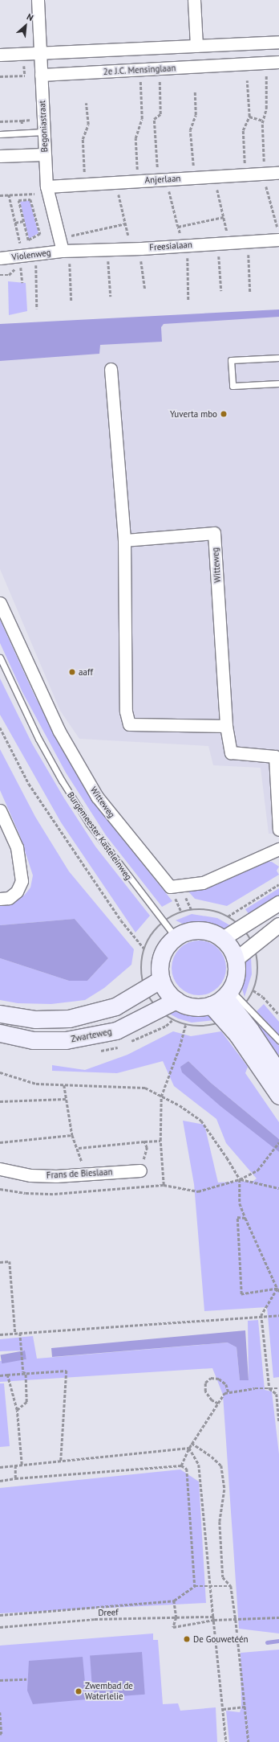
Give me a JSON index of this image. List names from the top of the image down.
{
  "streets": {
    "main road": ["Zwarteweg"],
    "street": [
      "2e J.C. Mensinglaan",
      "Begoniastraat",
      "Anjerlaan",
      "Freesialaan",
      "Violenweg",
      "Witteweg",
      "Frans de Bieslaan"
    ],
    "lane": ["Burgemeester Kasteleinweg"],
    "path": ["Dreef"]
  },
  "crossings": [
    ["2e J.C. Mensinglaan", "Begoniastraat"],
    ["Begoniastraat", "Anjerlaan"],
    ["Begoniastraat", "Freesialaan"],
    ["Begoniastraat", "Violenweg"],
    ["Freesialaan", "Violenweg"],
    ["Burgemeester Kasteleinweg", "Zwarteweg"]
  ],
  "places": [
    "Yuverta mbo",
    "aaff",
    "De Gouwetéén",
    "Zwembad de Waterlelie"
  ],
  "north": "top right"
}
